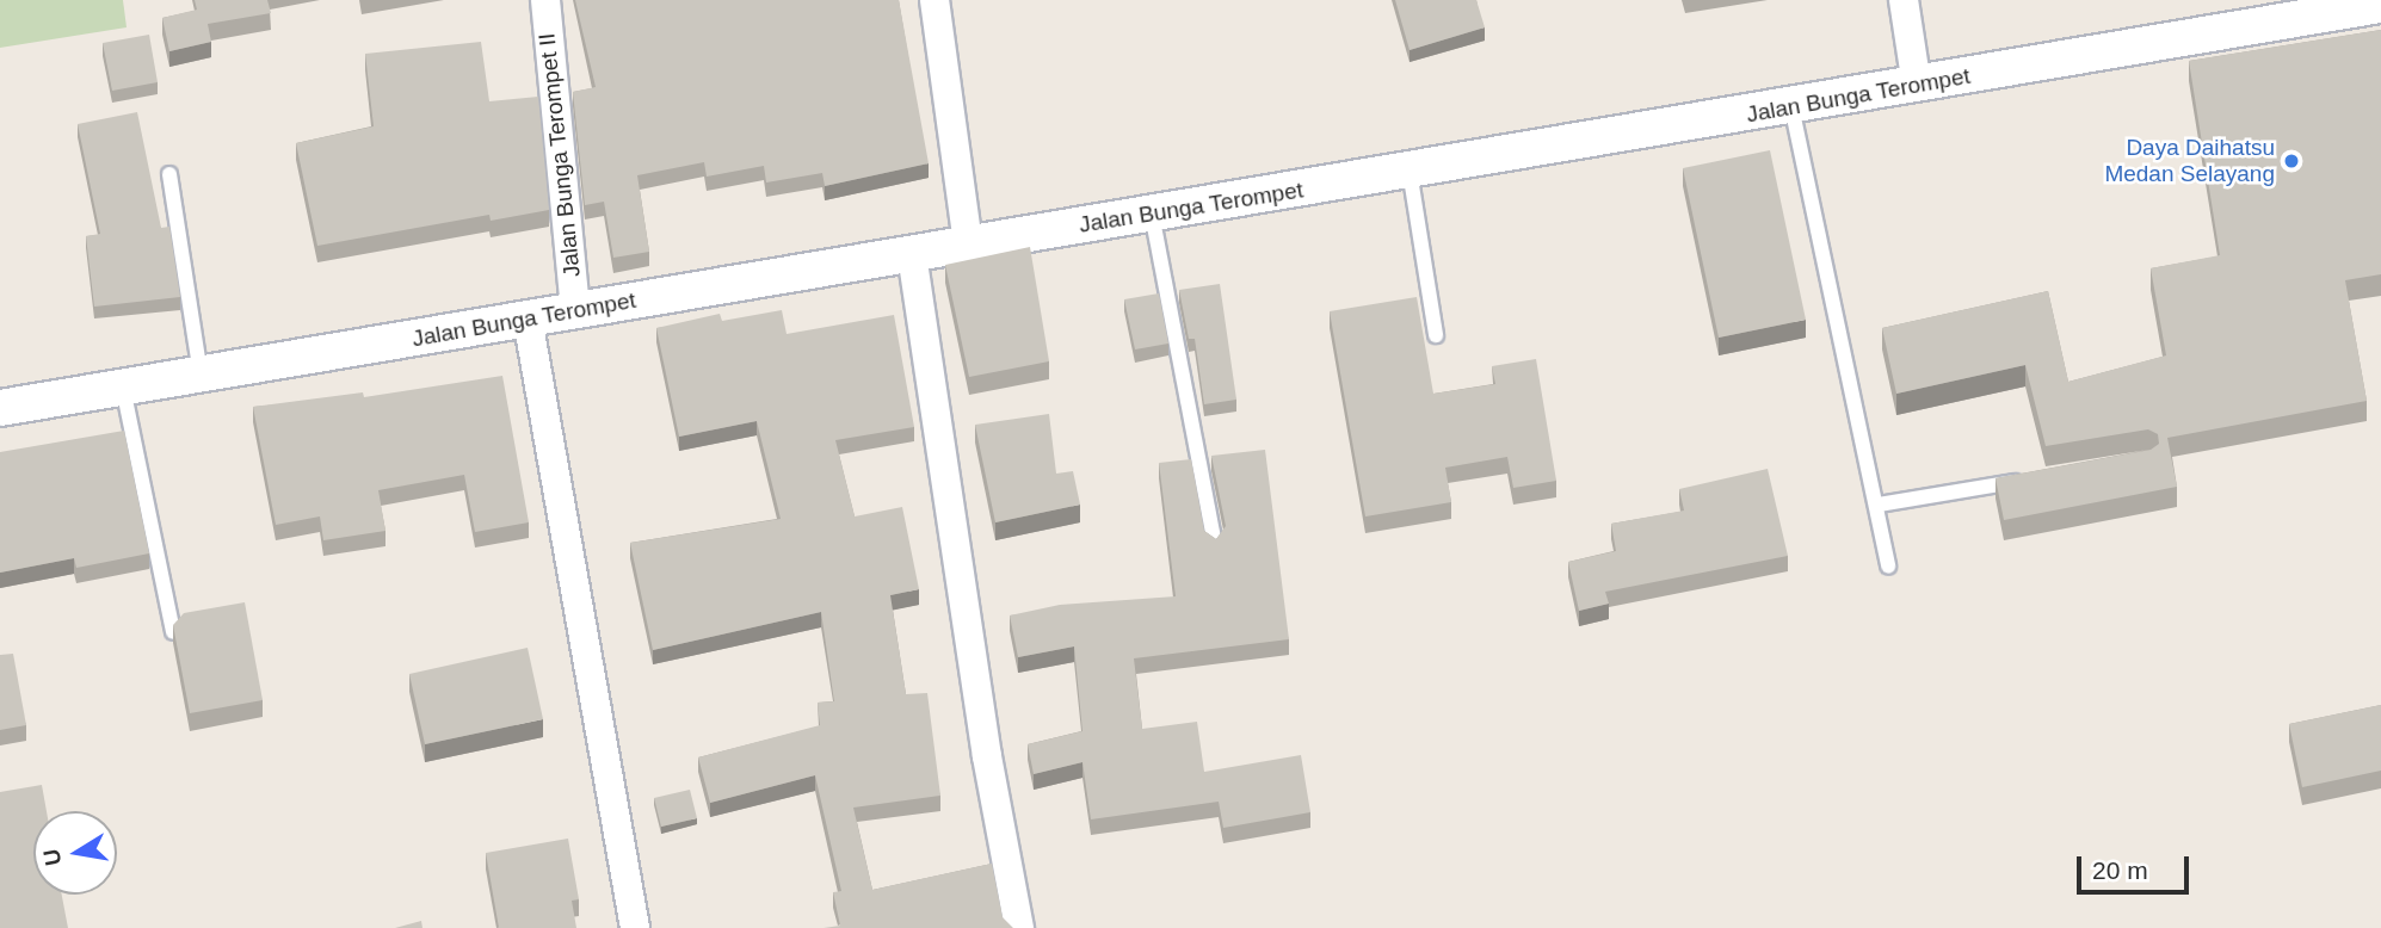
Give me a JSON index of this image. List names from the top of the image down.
{
  "streets": {
    "street": ["Jalan Bunga Terompet", "Jalan Bunga Terompet II"]
  },
  "crossings": [
    ["Jalan Bunga Terompet", "Jalan Bunga Terompet II"]
  ],
  "places": ["Daya Daihatsu Medan Selayang"],
  "scale_bar": "20 m",
  "north": "left"
}
